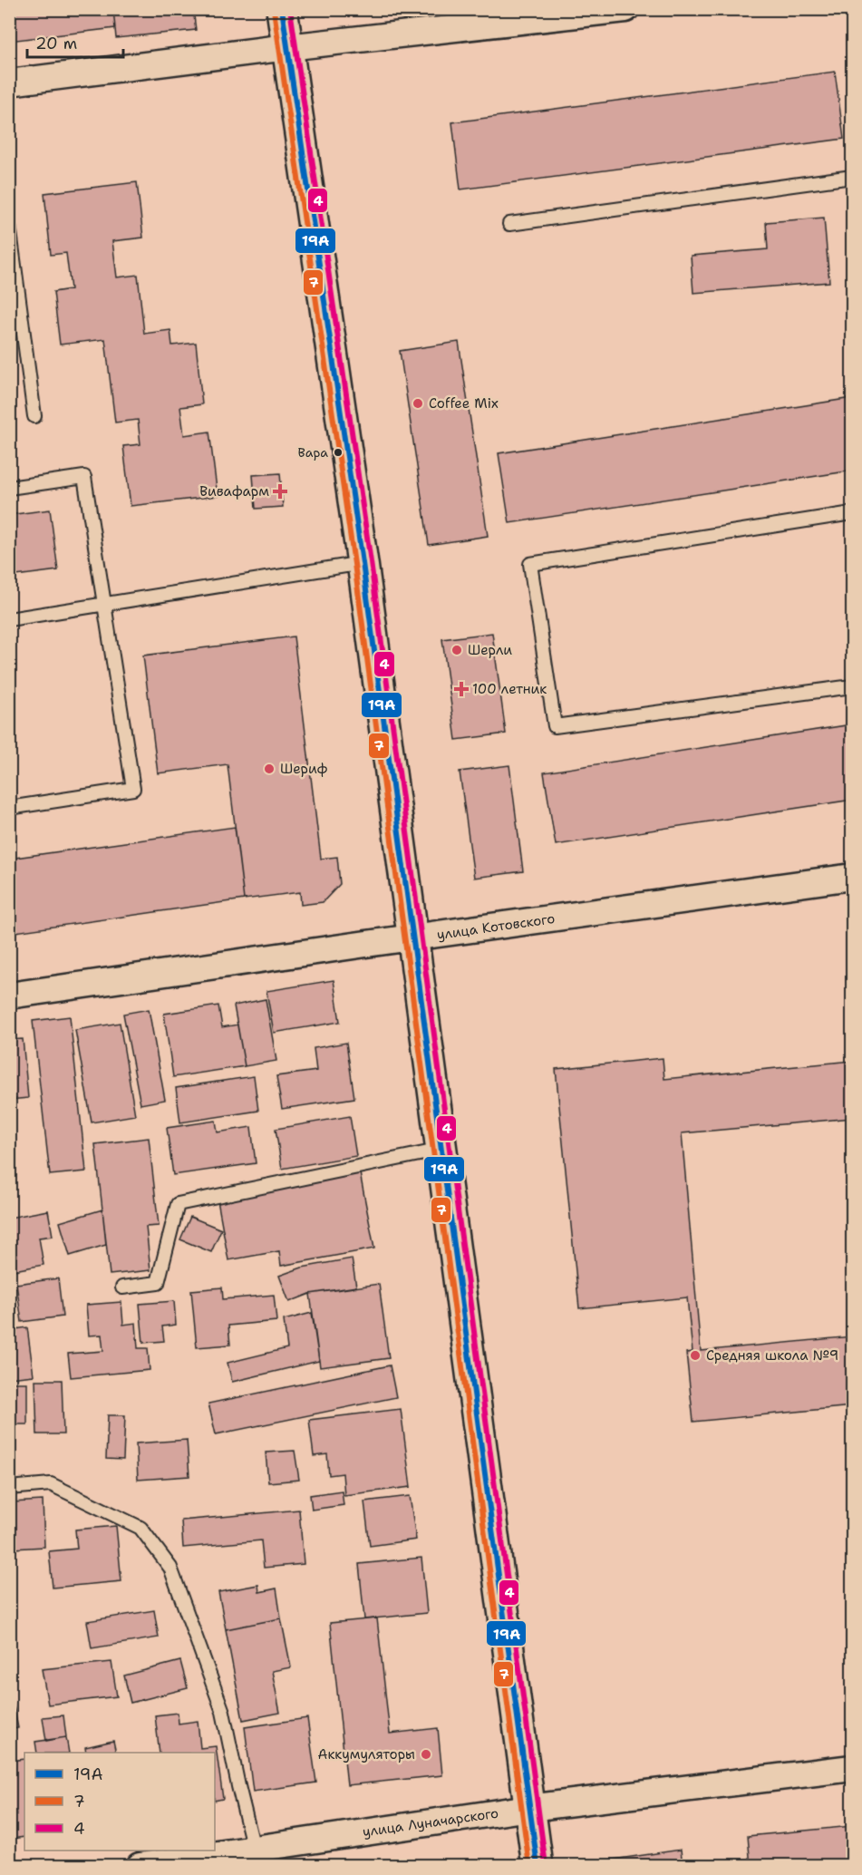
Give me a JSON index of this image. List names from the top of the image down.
{
  "streets": {
    "street": ["улица Котовского", "улица Луначарского"]
  },
  "places": {
    "other": [
      "Coffee Mix",
      "Вара",
      "Шерли",
      "Шериф",
      "Средняя школа №9",
      "Аккумуляторы"
    ],
    "health": ["Вивафарм", "100 летник"]
  },
  "lines": ["transit line 19А", "transit line 4", "transit line 7"],
  "legend": ["19А", "7", "4"],
  "scale_bar": "20 m"
}
